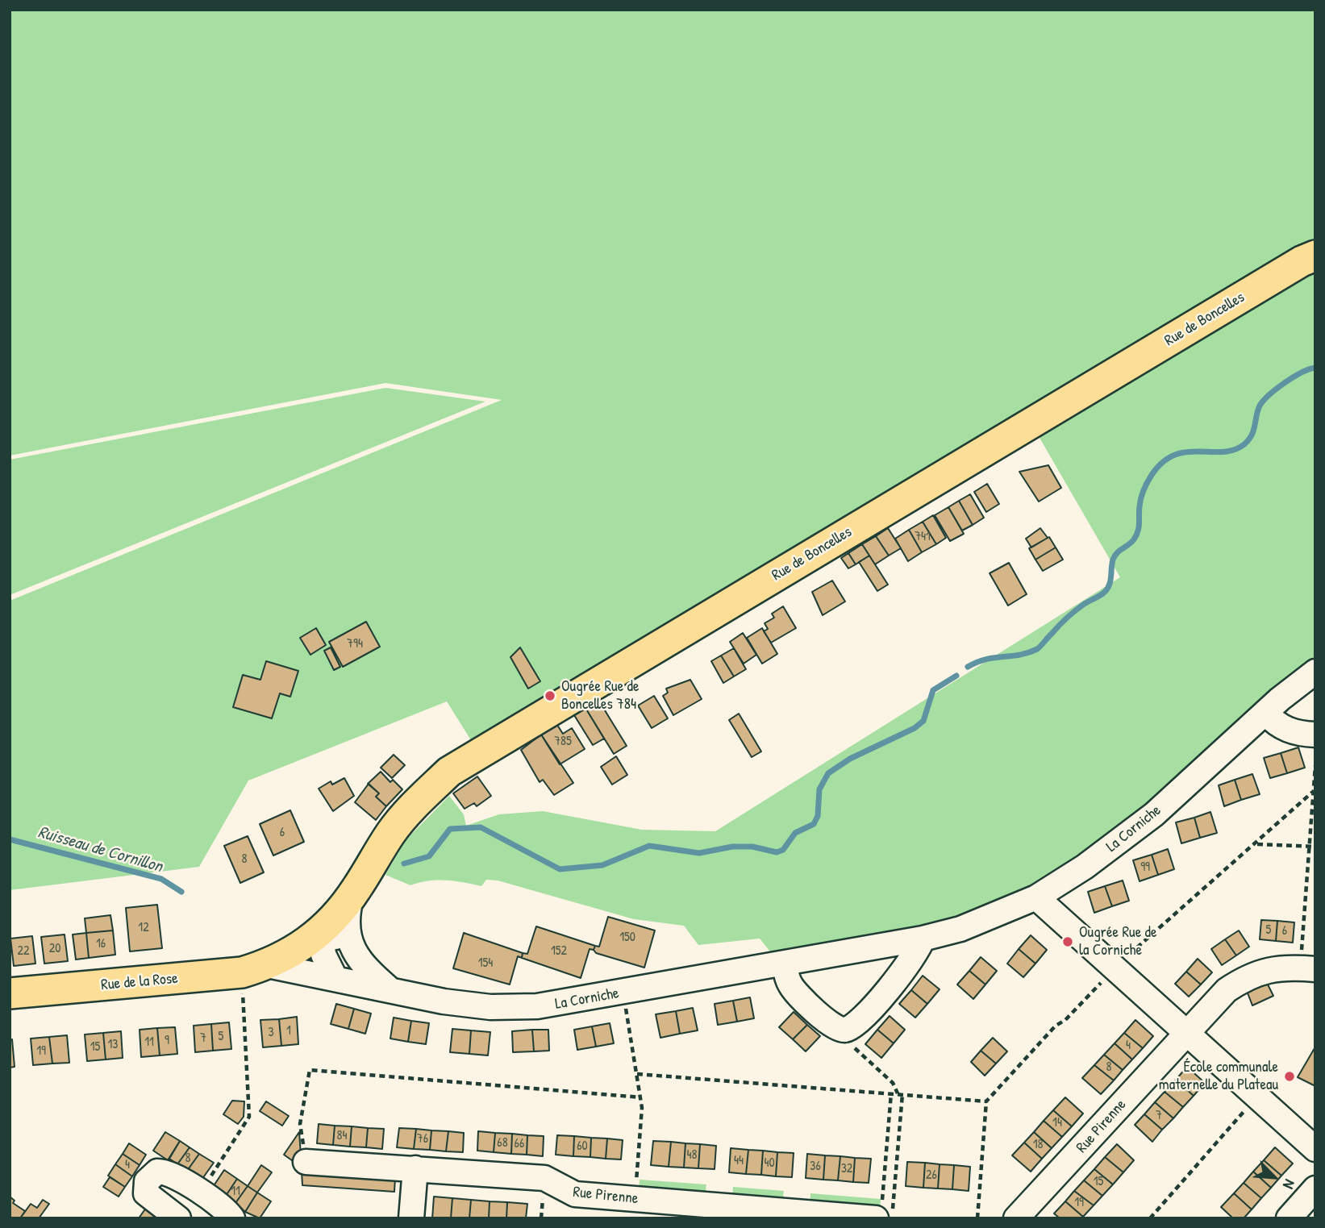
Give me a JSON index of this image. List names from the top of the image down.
{
  "streets": {
    "main road": ["Rue de Boncelles", "Rue de la Rose"],
    "street": ["La Corniche", "Rue Pirenne"]
  },
  "crossings": [
    ["Rue de Boncelles", "La Corniche"],
    ["Rue de Boncelles", "Rue de la Rose"],
    ["La Corniche", "Rue de la Rose"]
  ],
  "water": ["Ruisseau de Cornillon"],
  "places": ["Ougrée Rue de Boncelles 784", "Ougrée Rue de la Corniche", "École communale maternelle du Plateau"],
  "house_numbers": [
    "741",
    "794",
    "785",
    "6",
    "8",
    "99",
    "12",
    "5",
    "6",
    "150",
    "16",
    "20",
    "22",
    "152",
    "154",
    "1",
    "3",
    "5",
    "7",
    "9",
    "11",
    "13",
    "4",
    "15",
    "19",
    "8",
    "7",
    "14",
    "84",
    "76",
    "68",
    "66",
    "18",
    "60",
    "48",
    "8",
    "44",
    "40",
    "4",
    "36",
    "32",
    "26",
    "15",
    "11",
    "19"
  ],
  "north": "bottom right"
}
